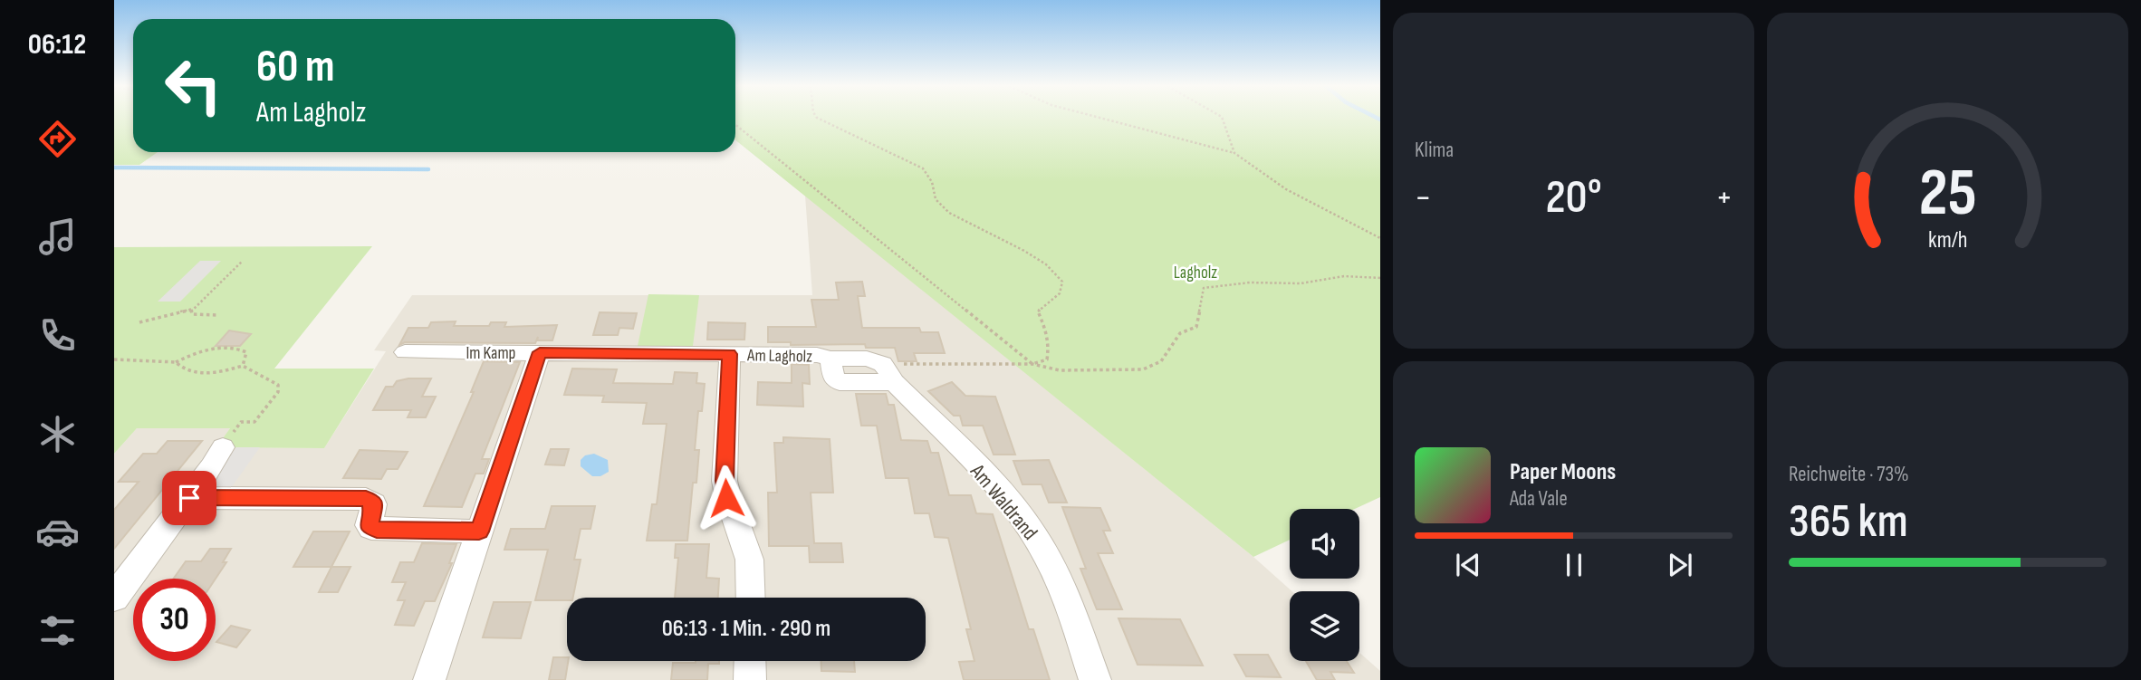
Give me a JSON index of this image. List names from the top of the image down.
{
  "streets": {
    "street": ["Im Kamp", "Am Lagholz", "Am Waldrand"]
  },
  "crossings": [
    ["Im Kamp", "Am Lagholz"],
    ["Am Lagholz", "Am Waldrand"]
  ],
  "parks": ["Lagholz"],
  "page": {
    "tabs": "06:12",
    "tile": [
      "Klima",
      ["Reichweite · 73%", "365 km"]
    ],
    "turn": ["60 m", "Am Lagholz"],
    "heat": ["−", "20°", "+"],
    "song": ["Paper Moons", "Ada Vale"],
    "limit": "30",
    "trip": "06:13 · 1 Min. · 290 m",
    "gauge": ["25", "km/h"]
  }
}
